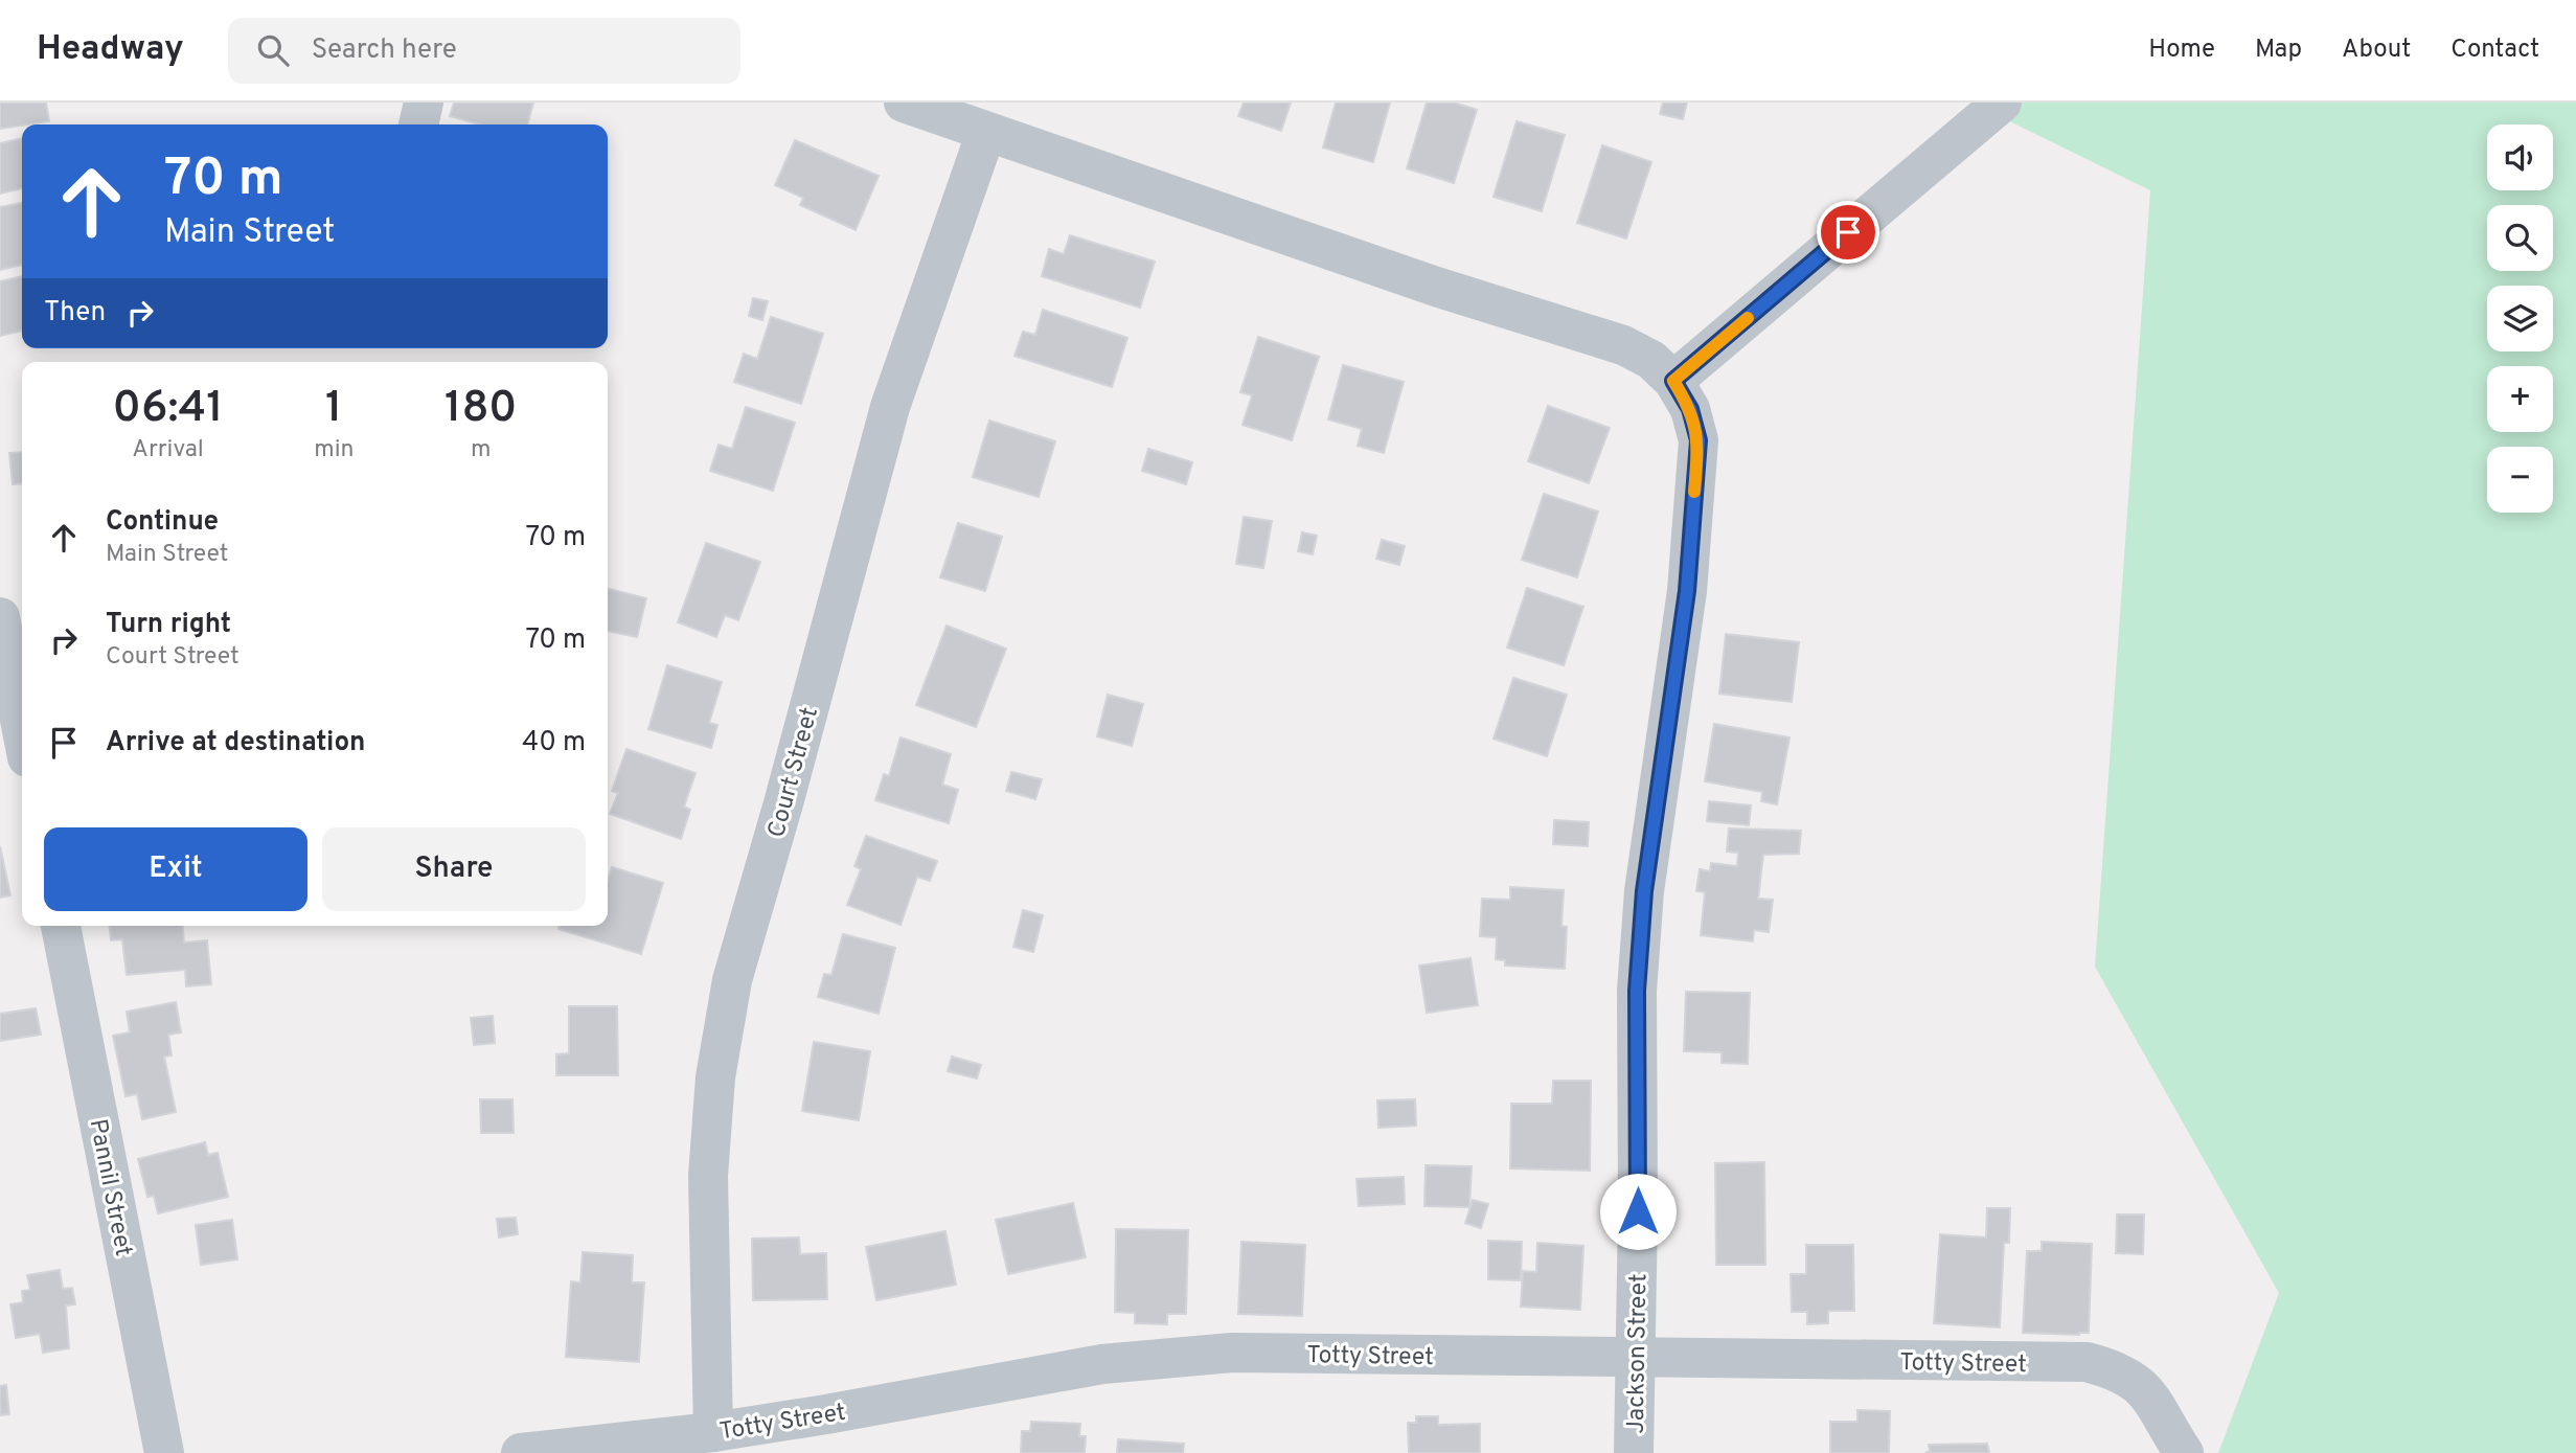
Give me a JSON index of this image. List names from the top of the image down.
{
  "streets": {
    "street": [
      "Court Street",
      "Pannil Street",
      "Jackson Street",
      "Totty Street"
    ]
  },
  "crossings": [
    ["Court Street", "Totty Street"],
    ["Jackson Street", "Totty Street"]
  ],
  "page": {
    "header": "Headway",
    "search": "Search here",
    "nav": [
      "Home",
      "Map",
      "About",
      "Contact"
    ],
    "map_buttons": ["+", "−"],
    "turn": ["70 m", "Main Street"],
    "then": "Then",
    "eta": [
      "06:41",
      "Arrival",
      "1",
      "min",
      "180",
      "m"
    ],
    "list": [
      {
        "name": "Continue",
        "note": "Main Street",
        "value": "70 m"
      },
      {
        "name": "Turn right",
        "note": "Court Street",
        "value": "70 m"
      },
      {
        "name": "Arrive at destination",
        "value": "40 m"
      }
    ],
    "buttons": ["Exit", "Share"]
  }
}
